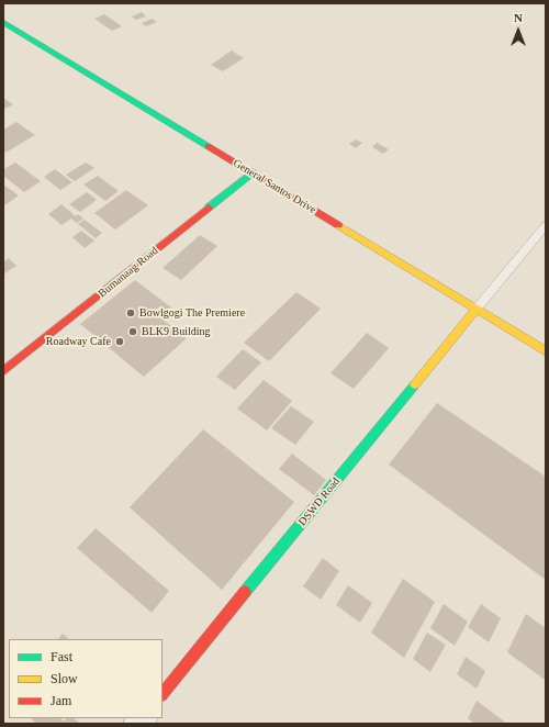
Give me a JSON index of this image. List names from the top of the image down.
{
  "streets": {
    "main road": ["General Santos Drive", "Bumanaag Road", "DSWD Road"]
  },
  "crossings": [
    ["General Santos Drive", "Bumanaag Road"],
    ["General Santos Drive", "DSWD Road"]
  ],
  "places": ["Bowlgogi The Premiere", "BLK9 Building", "Roadway Cafe"],
  "legend": ["Fast", "Slow", "Jam"],
  "north": "top"
}
